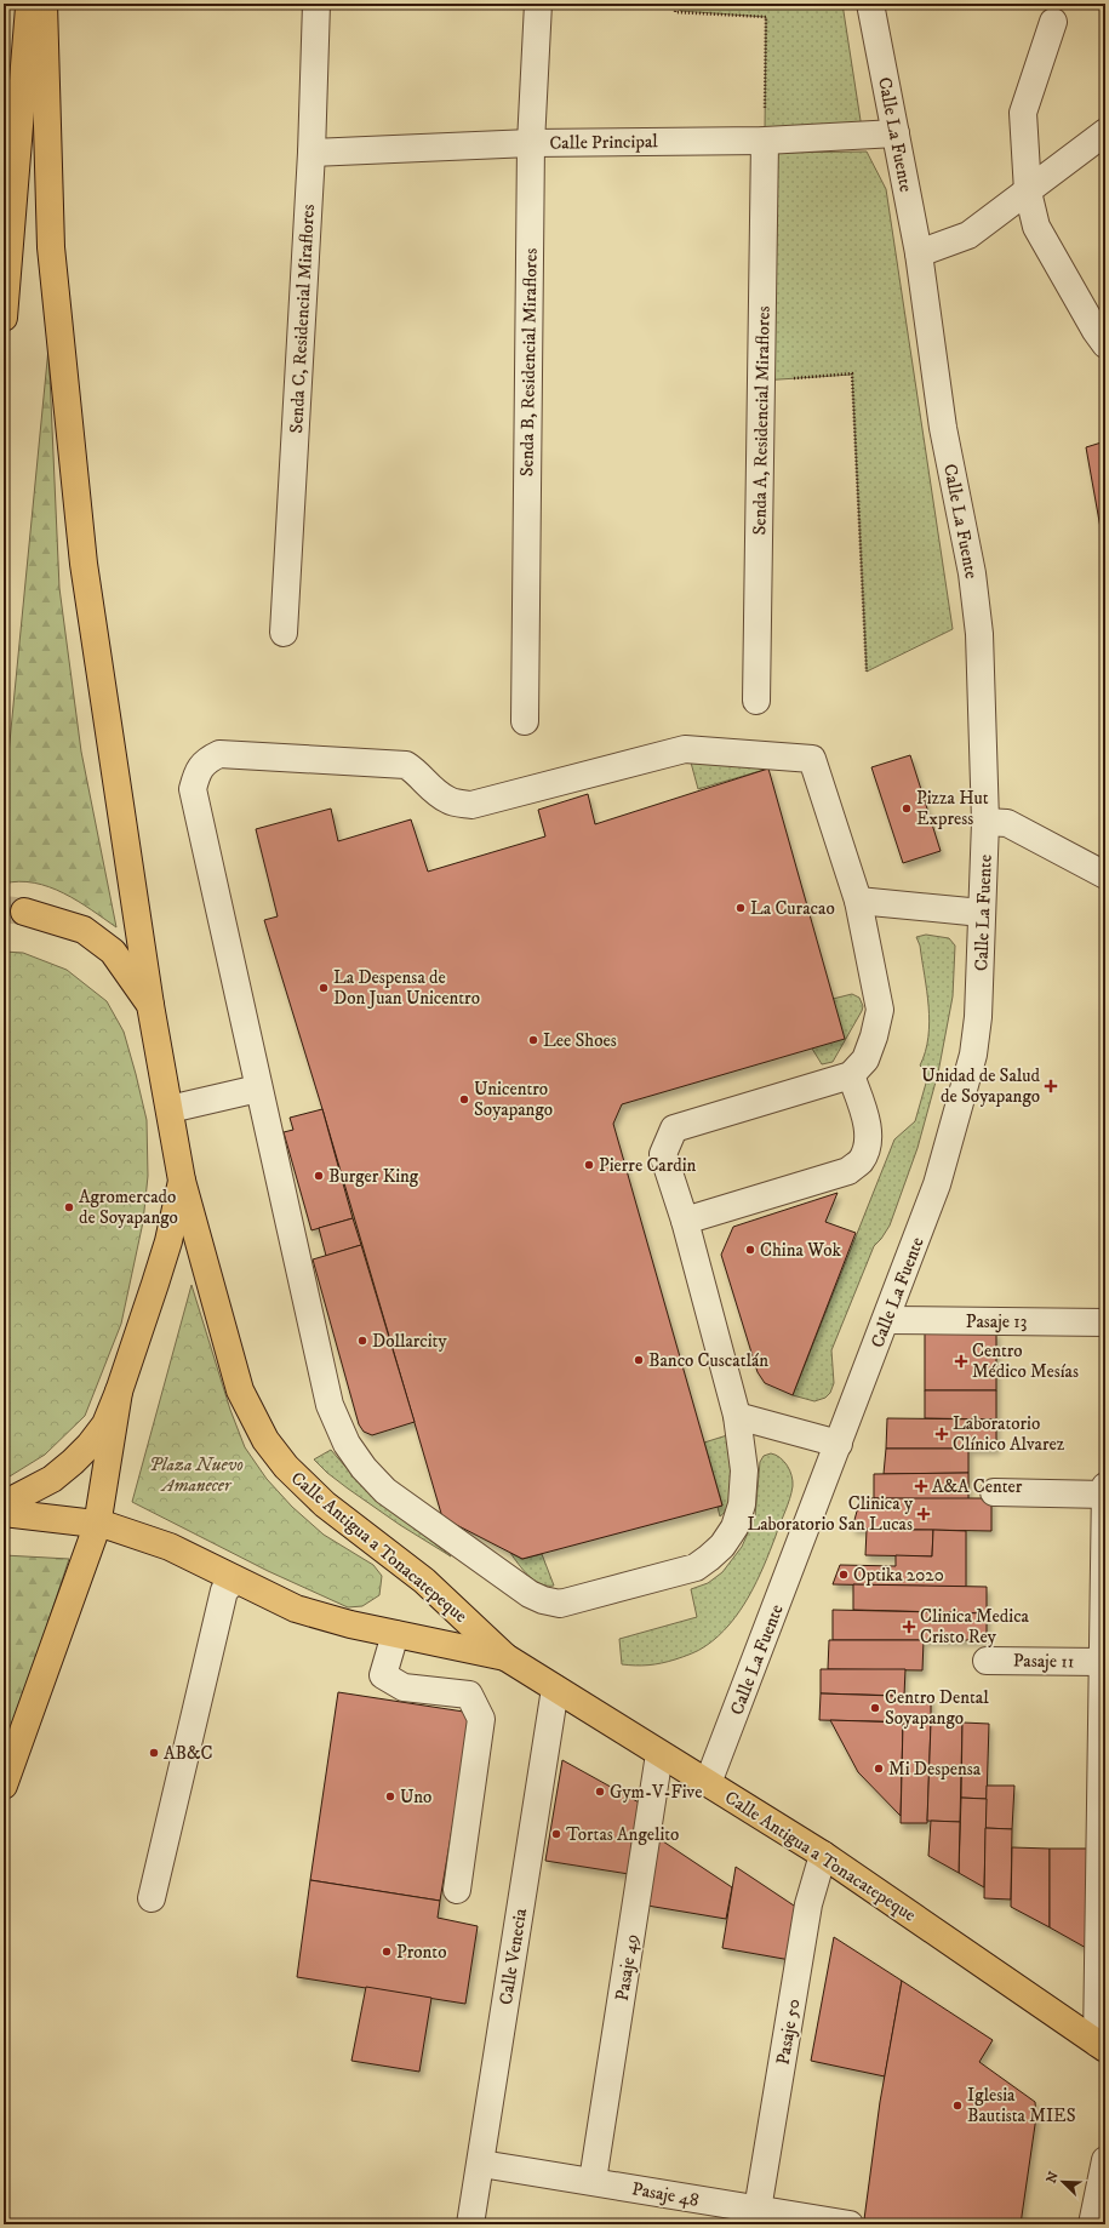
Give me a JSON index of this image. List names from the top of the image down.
{
  "streets": {
    "main road": ["Calle Antigua a Tonacatepeque"],
    "street": [
      "Calle La Fuente",
      "Calle Principal",
      "Senda C, Residencial Miraflores",
      "Senda B, Residencial Miraflores",
      "Senda A, Residencial Miraflores",
      "Pasaje 13",
      "Pasaje 11",
      "Calle Venecia",
      "Pasaje 49",
      "Pasaje 50",
      "Pasaje 48"
    ]
  },
  "crossings": [
    ["Calle La Fuente", "Calle Principal"],
    ["Calle La Fuente", "Pasaje 13"],
    ["Calle La Fuente", "Calle Antigua a Tonacatepeque"],
    ["Calle Principal", "Senda C, Residencial Miraflores"],
    ["Calle Principal", "Senda B, Residencial Miraflores"],
    ["Calle Principal", "Senda A, Residencial Miraflores"],
    ["Calle Antigua a Tonacatepeque", "Calle Venecia"],
    ["Calle Antigua a Tonacatepeque", "Pasaje 49"],
    ["Calle Antigua a Tonacatepeque", "Pasaje 50"],
    ["Calle Venecia", "Pasaje 48"],
    ["Pasaje 49", "Pasaje 48"],
    ["Pasaje 50", "Pasaje 48"]
  ],
  "parks": ["Plaza Nuevo Amanecer"],
  "places": {
    "other": [
      "Pizza Hut Express",
      "La Curacao",
      "La Despensa de Don Juan Unicentro",
      "Lee Shoes",
      "Unicentro Soyapango",
      "Pierre Cardin",
      "Burger King",
      "Agromercado de Soyapango",
      "China Wok",
      "Dollarcity",
      "Banco Cuscatlán",
      "Optika 2020",
      "Centro Dental Soyapango",
      "AB&C",
      "Mi Despensa",
      "Gym-V-Five",
      "Uno",
      "Tortas Angelito",
      "Pronto",
      "Iglesia Bautista MIES"
    ],
    "health": [
      "Unidad de Salud de Soyapango",
      "Centro Médico Mesías",
      "Laboratorio Clínico Alvarez",
      "A&A Center",
      "Clinica y Laboratorio San Lucas",
      "Clinica Medica Cristo Rey"
    ]
  },
  "north": "top left"
}
